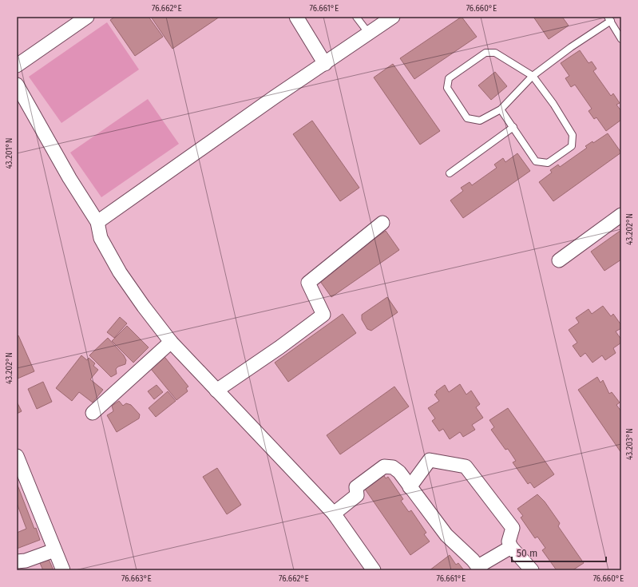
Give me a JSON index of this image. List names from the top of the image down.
{
  "scale_bar": "50 m",
  "coordinates": [
    "76.662°E",
    "76.661°E",
    "76.660°E",
    "43.201°N",
    "43.202°N",
    "43.203°N",
    "76.663°E"
  ]
}
